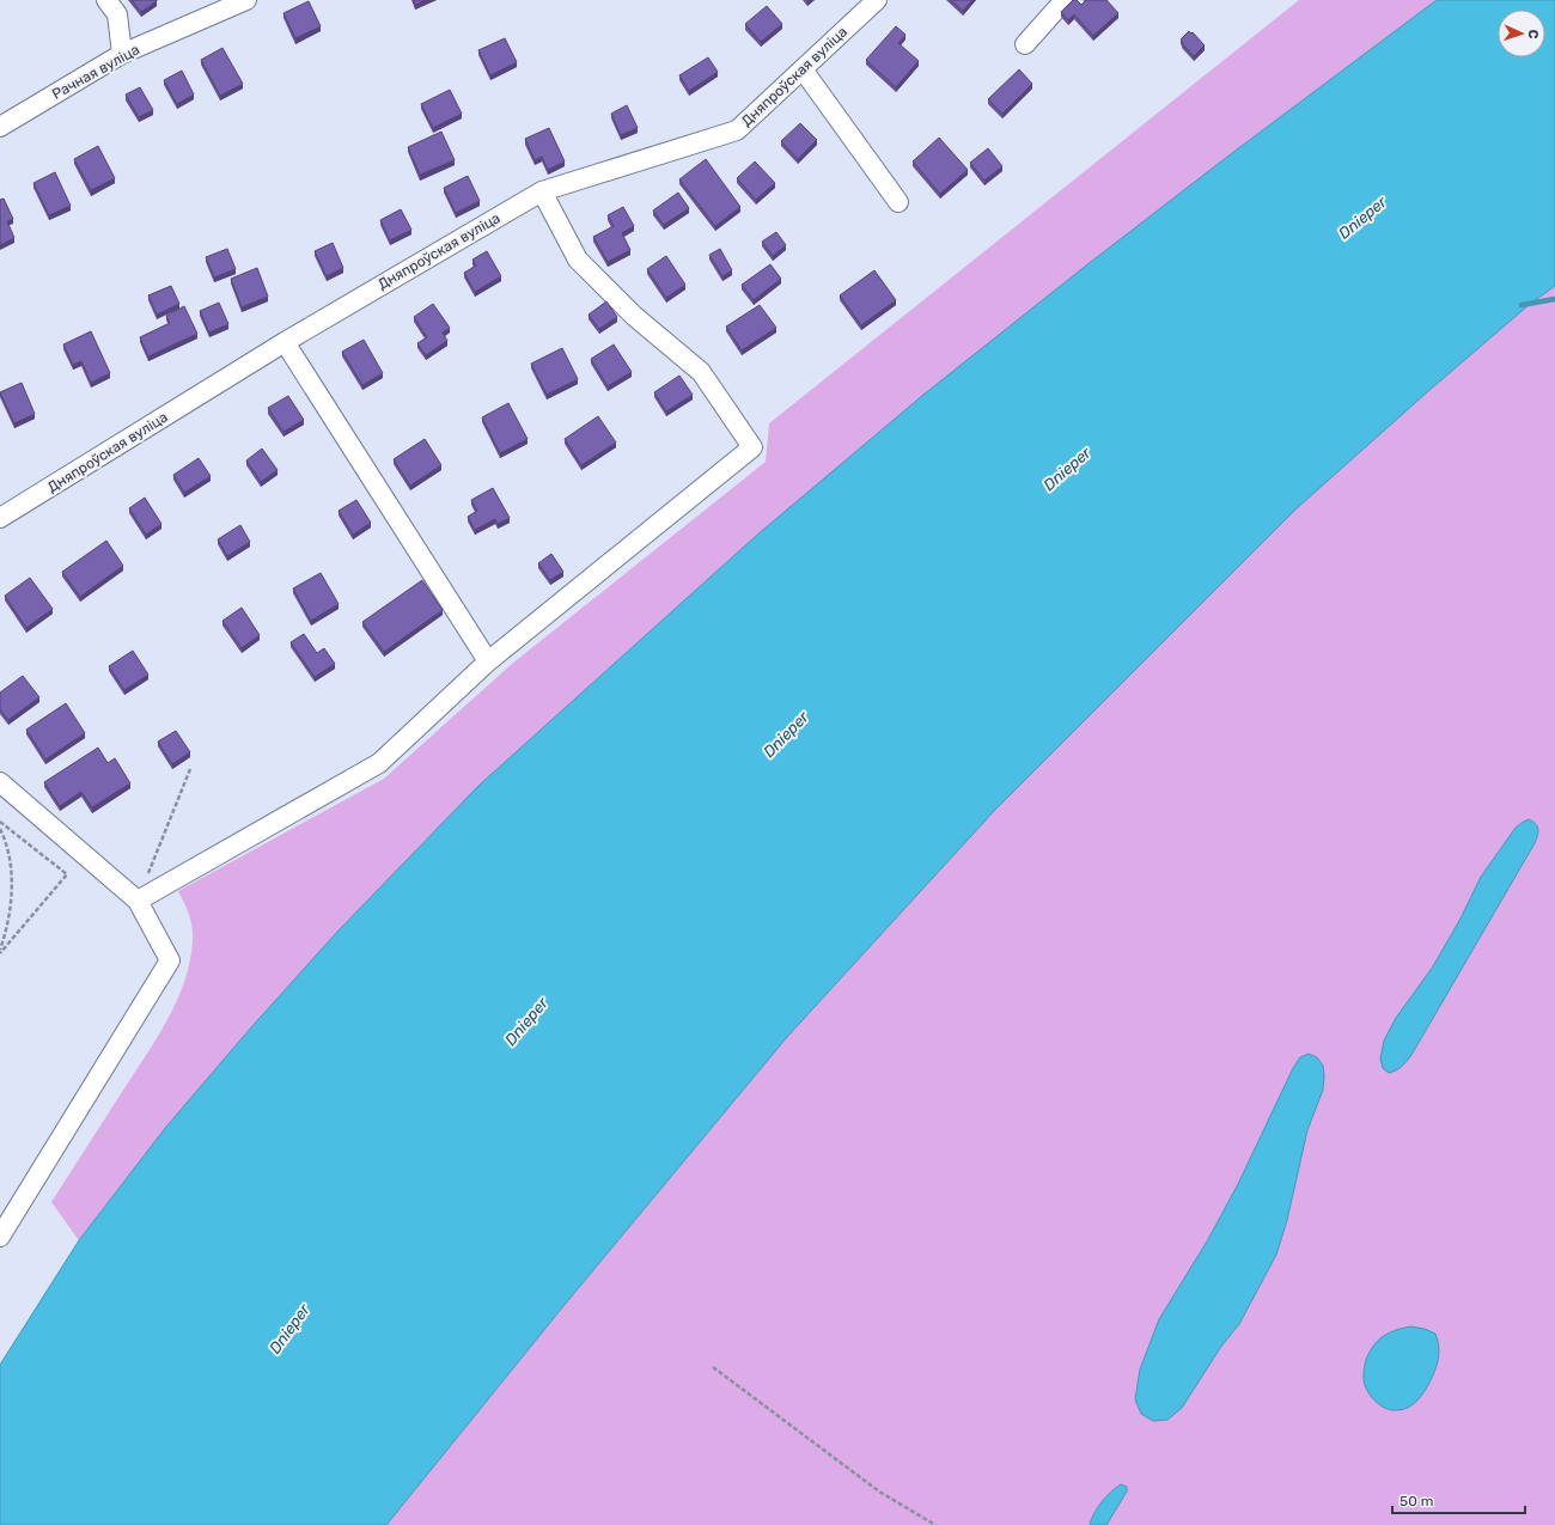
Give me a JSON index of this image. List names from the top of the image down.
{
  "streets": {
    "street": ["Рачная вуліца", "Дняпроўская вуліца"]
  },
  "water": ["Dnieper"],
  "scale_bar": "50 m",
  "north": "right"
}
